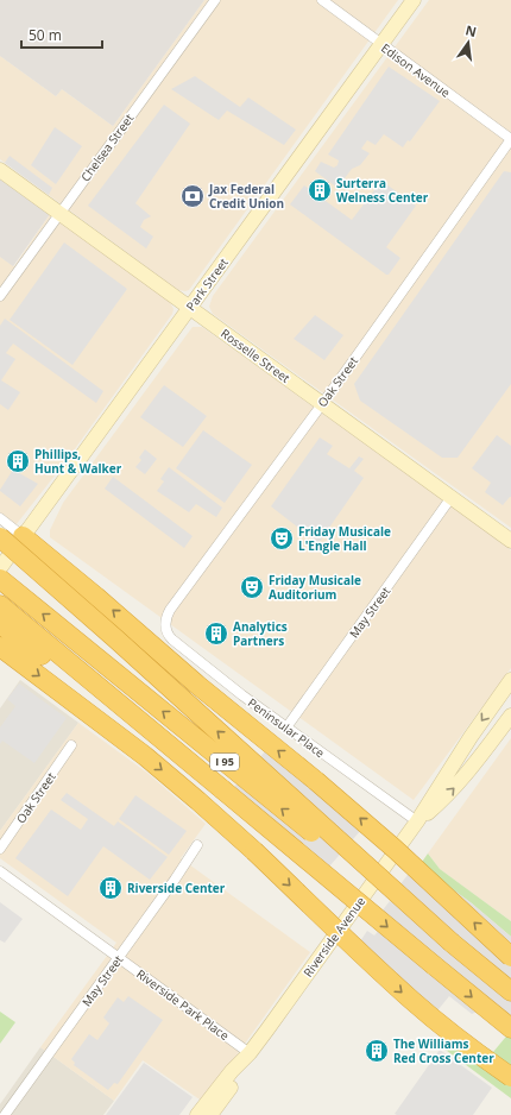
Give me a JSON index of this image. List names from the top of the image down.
{
  "streets": {
    "highway": ["I 95"],
    "main road": ["Park Street", "Rosselle Street", "Riverside Avenue"],
    "street": [
      "Edison Avenue",
      "Chelsea Street",
      "Oak Street",
      "May Street",
      "Peninsular Place",
      "Riverside Park Place"
    ]
  },
  "crossings": [
    ["Edison Avenue", "Park Street"],
    ["Edison Avenue", "Oak Street"],
    ["Chelsea Street", "Rosselle Street"],
    ["Park Street", "Rosselle Street"],
    ["Rosselle Street", "Oak Street"],
    ["Rosselle Street", "May Street"],
    ["Oak Street", "Peninsular Place"],
    ["May Street", "Peninsular Place"],
    ["May Street", "Riverside Park Place"],
    ["Peninsular Place", "Riverside Avenue"],
    ["Riverside Avenue", "Riverside Park Place"]
  ],
  "places": {
    "building": [
      "Surterra Welness Center",
      "Phillips, Hunt & Walker",
      "Analytics Partners",
      "Riverside Center",
      "The Williams Red Cross Center"
    ],
    "bank": ["Jax Federal Credit Union"],
    "theatre": ["Friday Musicale L'Engle Hall", "Friday Musicale Auditorium"]
  },
  "scale_bar": "50 m",
  "north": "top"
}
